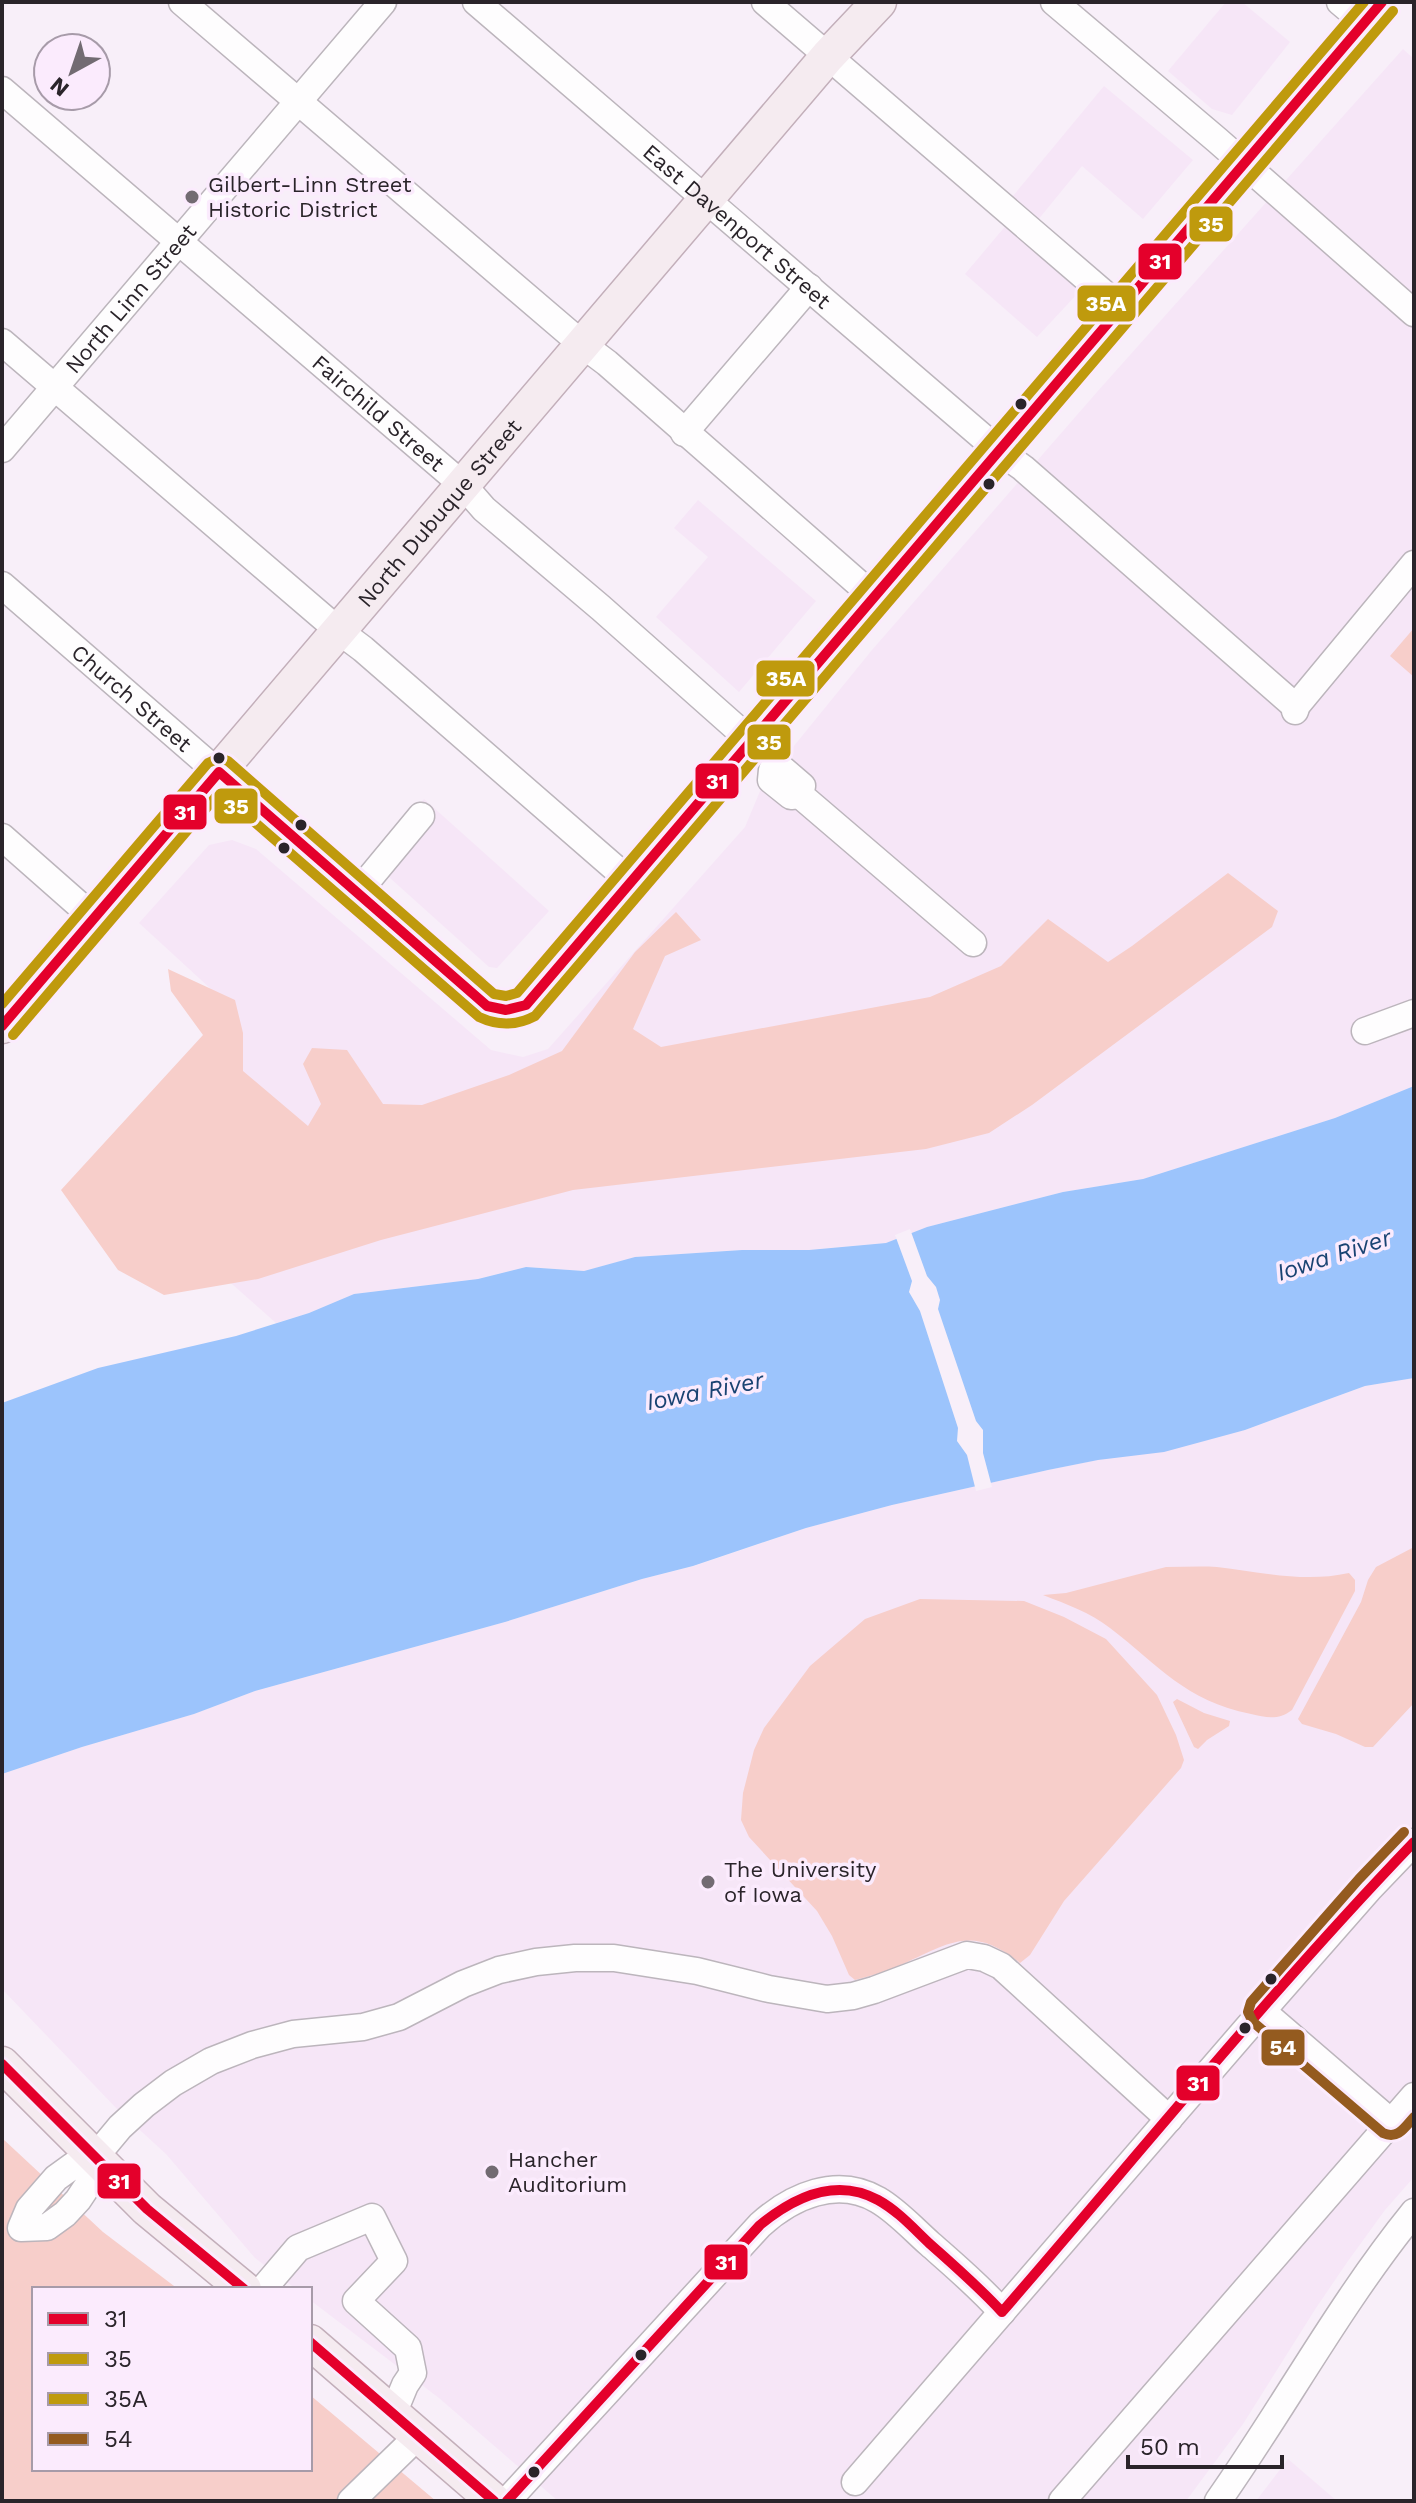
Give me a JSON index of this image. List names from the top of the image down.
{
  "streets": {
    "main road": ["North Dubuque Street"],
    "street": [
      "East Davenport Street",
      "North Linn Street",
      "Fairchild Street",
      "Church Street"
    ]
  },
  "crossings": [
    ["East Davenport Street", "North Dubuque Street"],
    ["North Linn Street", "Fairchild Street"],
    ["Fairchild Street", "North Dubuque Street"],
    ["North Dubuque Street", "Church Street"]
  ],
  "water": ["Iowa River"],
  "places": ["Gilbert-Linn Street Historic District", "The University of Iowa", "Hancher Auditorium"],
  "lines": [
    "transit line 31",
    "transit line 35A",
    "transit line 35",
    "transit line 54"
  ],
  "legend": [
    "31",
    "35",
    "35A",
    "54"
  ],
  "scale_bar": "50 m",
  "north": "bottom left"
}
